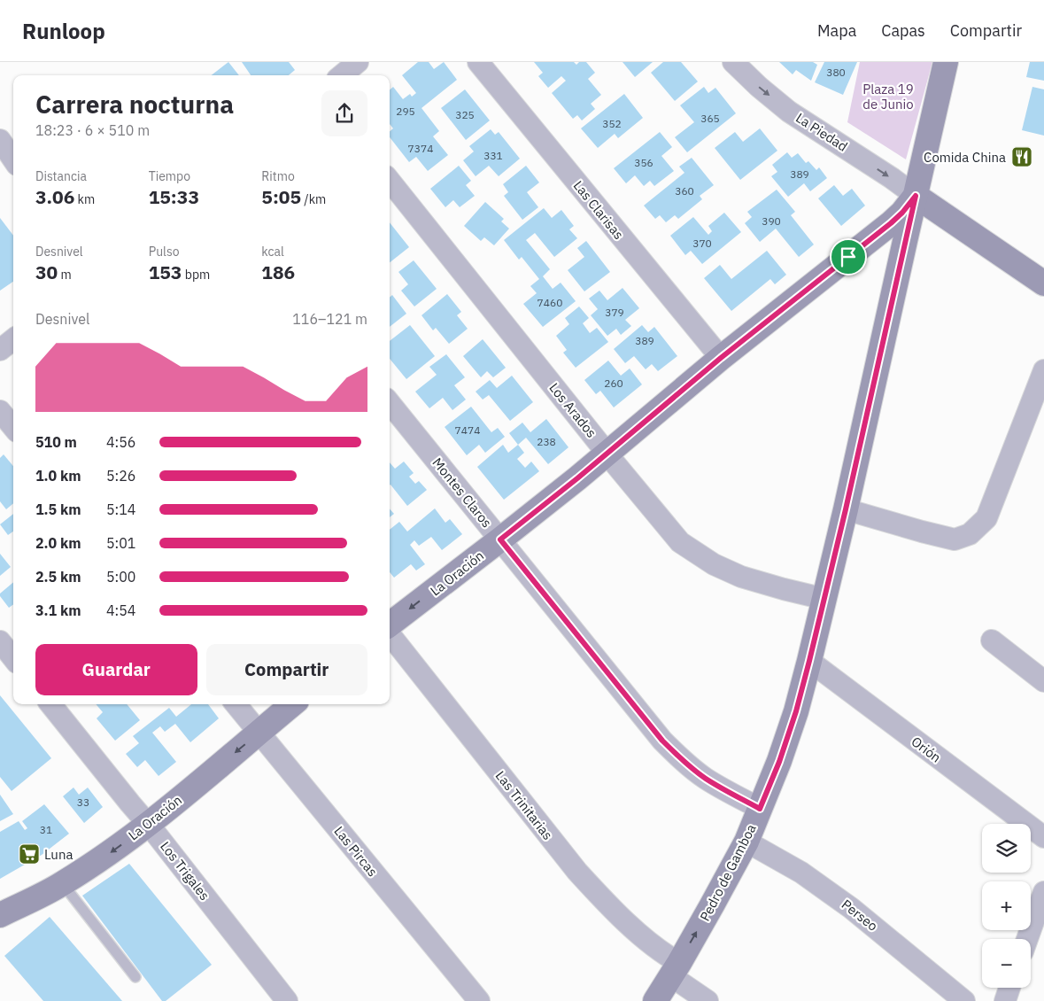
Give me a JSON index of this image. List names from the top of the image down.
{
  "streets": {
    "main road": ["La Oración", "Pedro de Gamboa"],
    "street": [
      "La Piedad",
      "Las Clarisas",
      "Los Arados",
      "Montes Claros",
      "Orión",
      "Las Trinitarias",
      "Las Pircas",
      "Los Trigales",
      "Perseo"
    ]
  },
  "crossings": [
    ["La Piedad", "La Oración"],
    ["La Piedad", "Pedro de Gamboa"],
    ["Las Clarisas", "La Oración"],
    ["Los Arados", "La Oración"],
    ["Los Arados", "Pedro de Gamboa"],
    ["Montes Claros", "La Oración"],
    ["Montes Claros", "Pedro de Gamboa"],
    ["La Oración", "Las Pircas"],
    ["La Oración", "Los Trigales"],
    ["La Oración", "Pedro de Gamboa"],
    ["Orión", "Pedro de Gamboa"],
    ["Las Trinitarias", "Pedro de Gamboa"],
    ["Pedro de Gamboa", "Perseo"]
  ],
  "one_way": ["La Piedad", "La Oración"],
  "parks": ["Plaza 19 de Junio"],
  "places": {
    "restaurant": ["Comida China"],
    "supermarket": ["Luna"]
  },
  "house_numbers": [
    "380",
    "295",
    "325",
    "365",
    "352",
    "7374",
    "331",
    "356",
    "389",
    "360",
    "390",
    "370",
    "7460",
    "379",
    "389",
    "260",
    "7474",
    "238",
    "33",
    "31"
  ],
  "page": {
    "header": "Runloop",
    "nav": ["Mapa", "Capas", "Compartir"],
    "heading": ["Carrera nocturna", "18:23 · 6 × 510 m"],
    "stats": [
      ["Distancia", "3.06 km"],
      ["Tiempo", "15:33"],
      ["Ritmo", "5:05 /km"],
      ["Desnivel", "30 m"],
      ["Pulso", "153 bpm"],
      ["kcal", "186"]
    ],
    "chart": ["Desnivel", "116–121 m"],
    "list": [
      {
        "name": "510 m",
        "note": "4:56"
      },
      {
        "name": "1.0 km",
        "note": "5:26"
      },
      {
        "name": "1.5 km",
        "note": "5:14"
      },
      {
        "name": "2.0 km",
        "note": "5:01"
      },
      {
        "name": "2.5 km",
        "note": "5:00"
      },
      {
        "name": "3.1 km",
        "note": "4:54"
      }
    ],
    "buttons": ["Guardar", "Compartir"],
    "map_buttons": ["+", "−"]
  }
}
